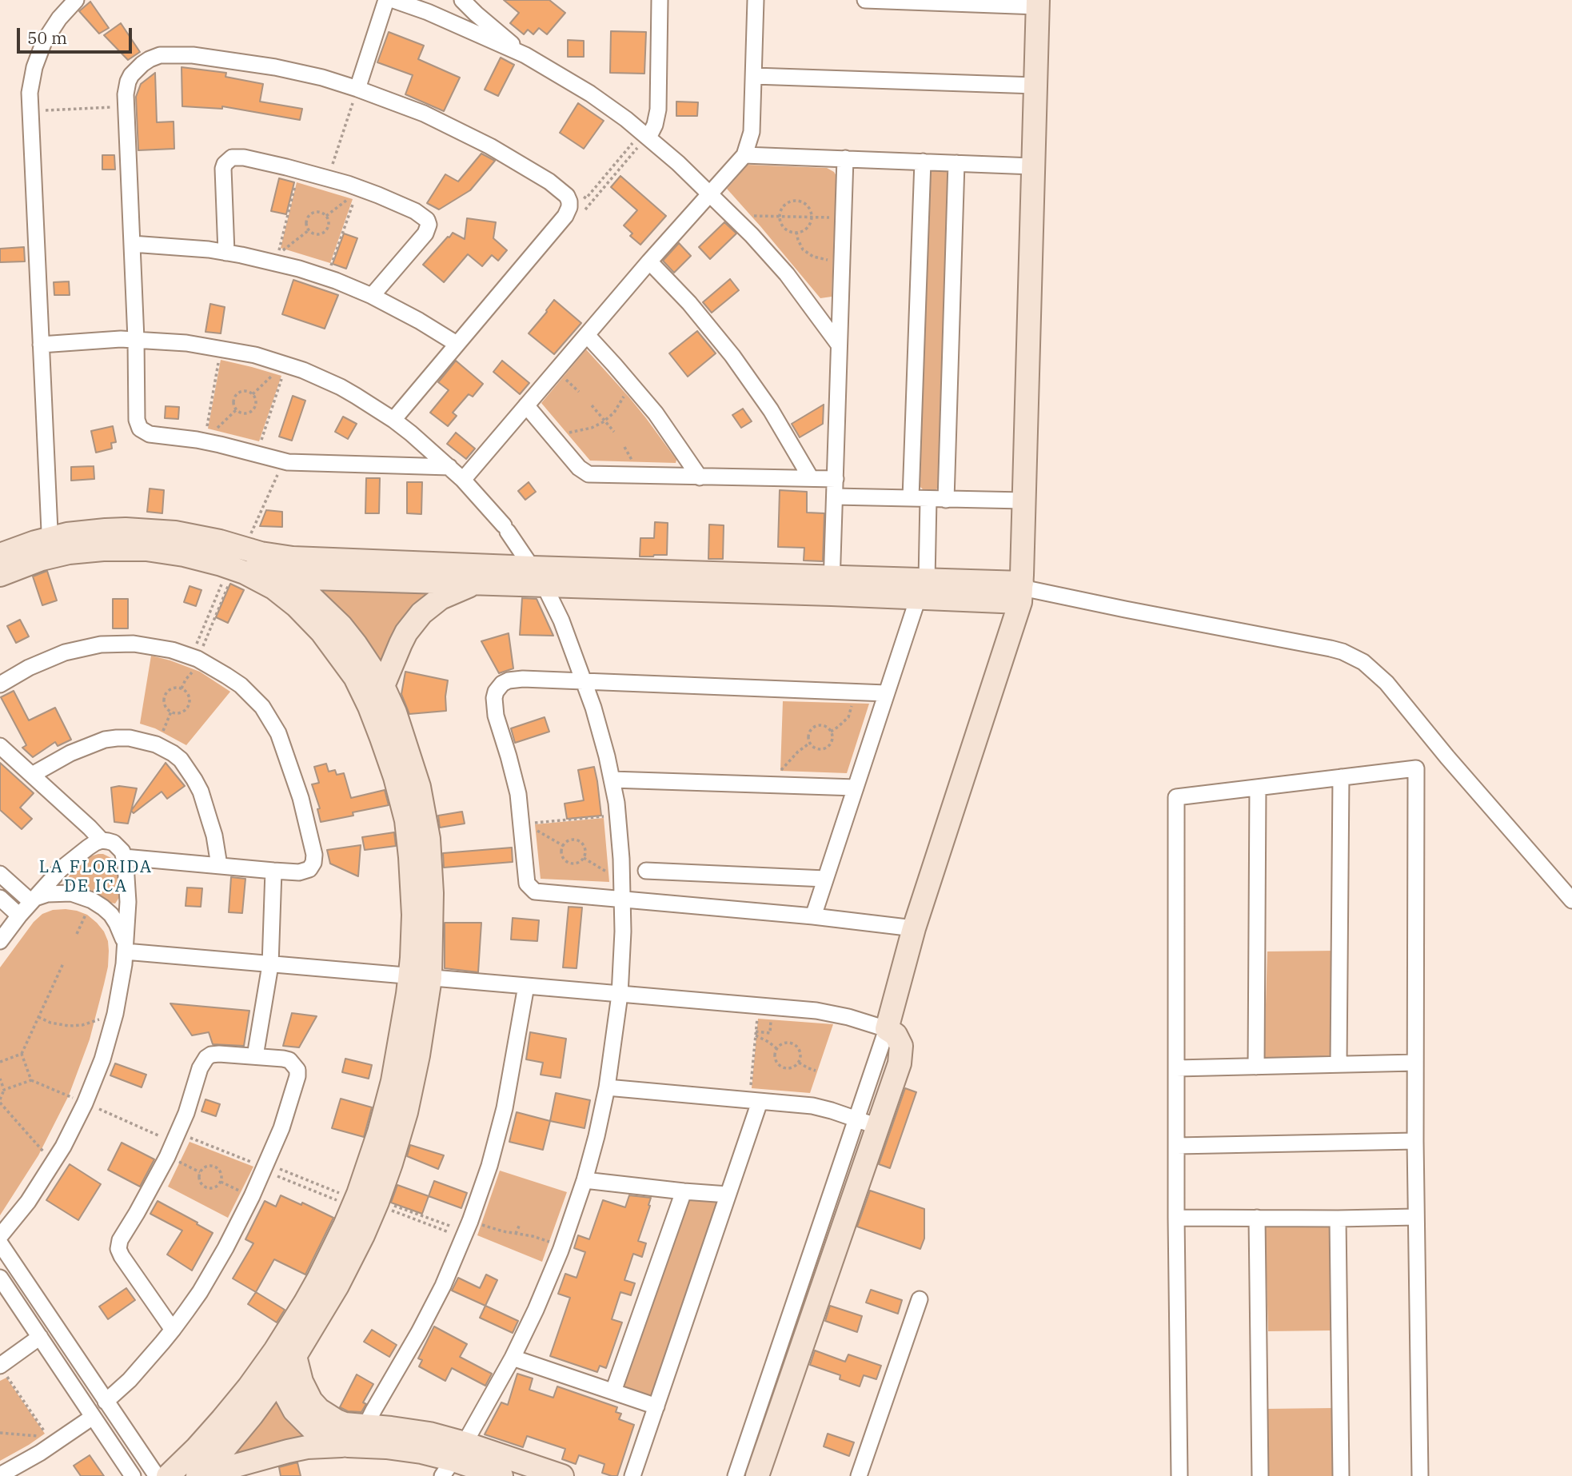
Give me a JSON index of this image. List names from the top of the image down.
{
  "districts": ["LA FLORIDA DE ICA"],
  "scale_bar": "50 m"
}
